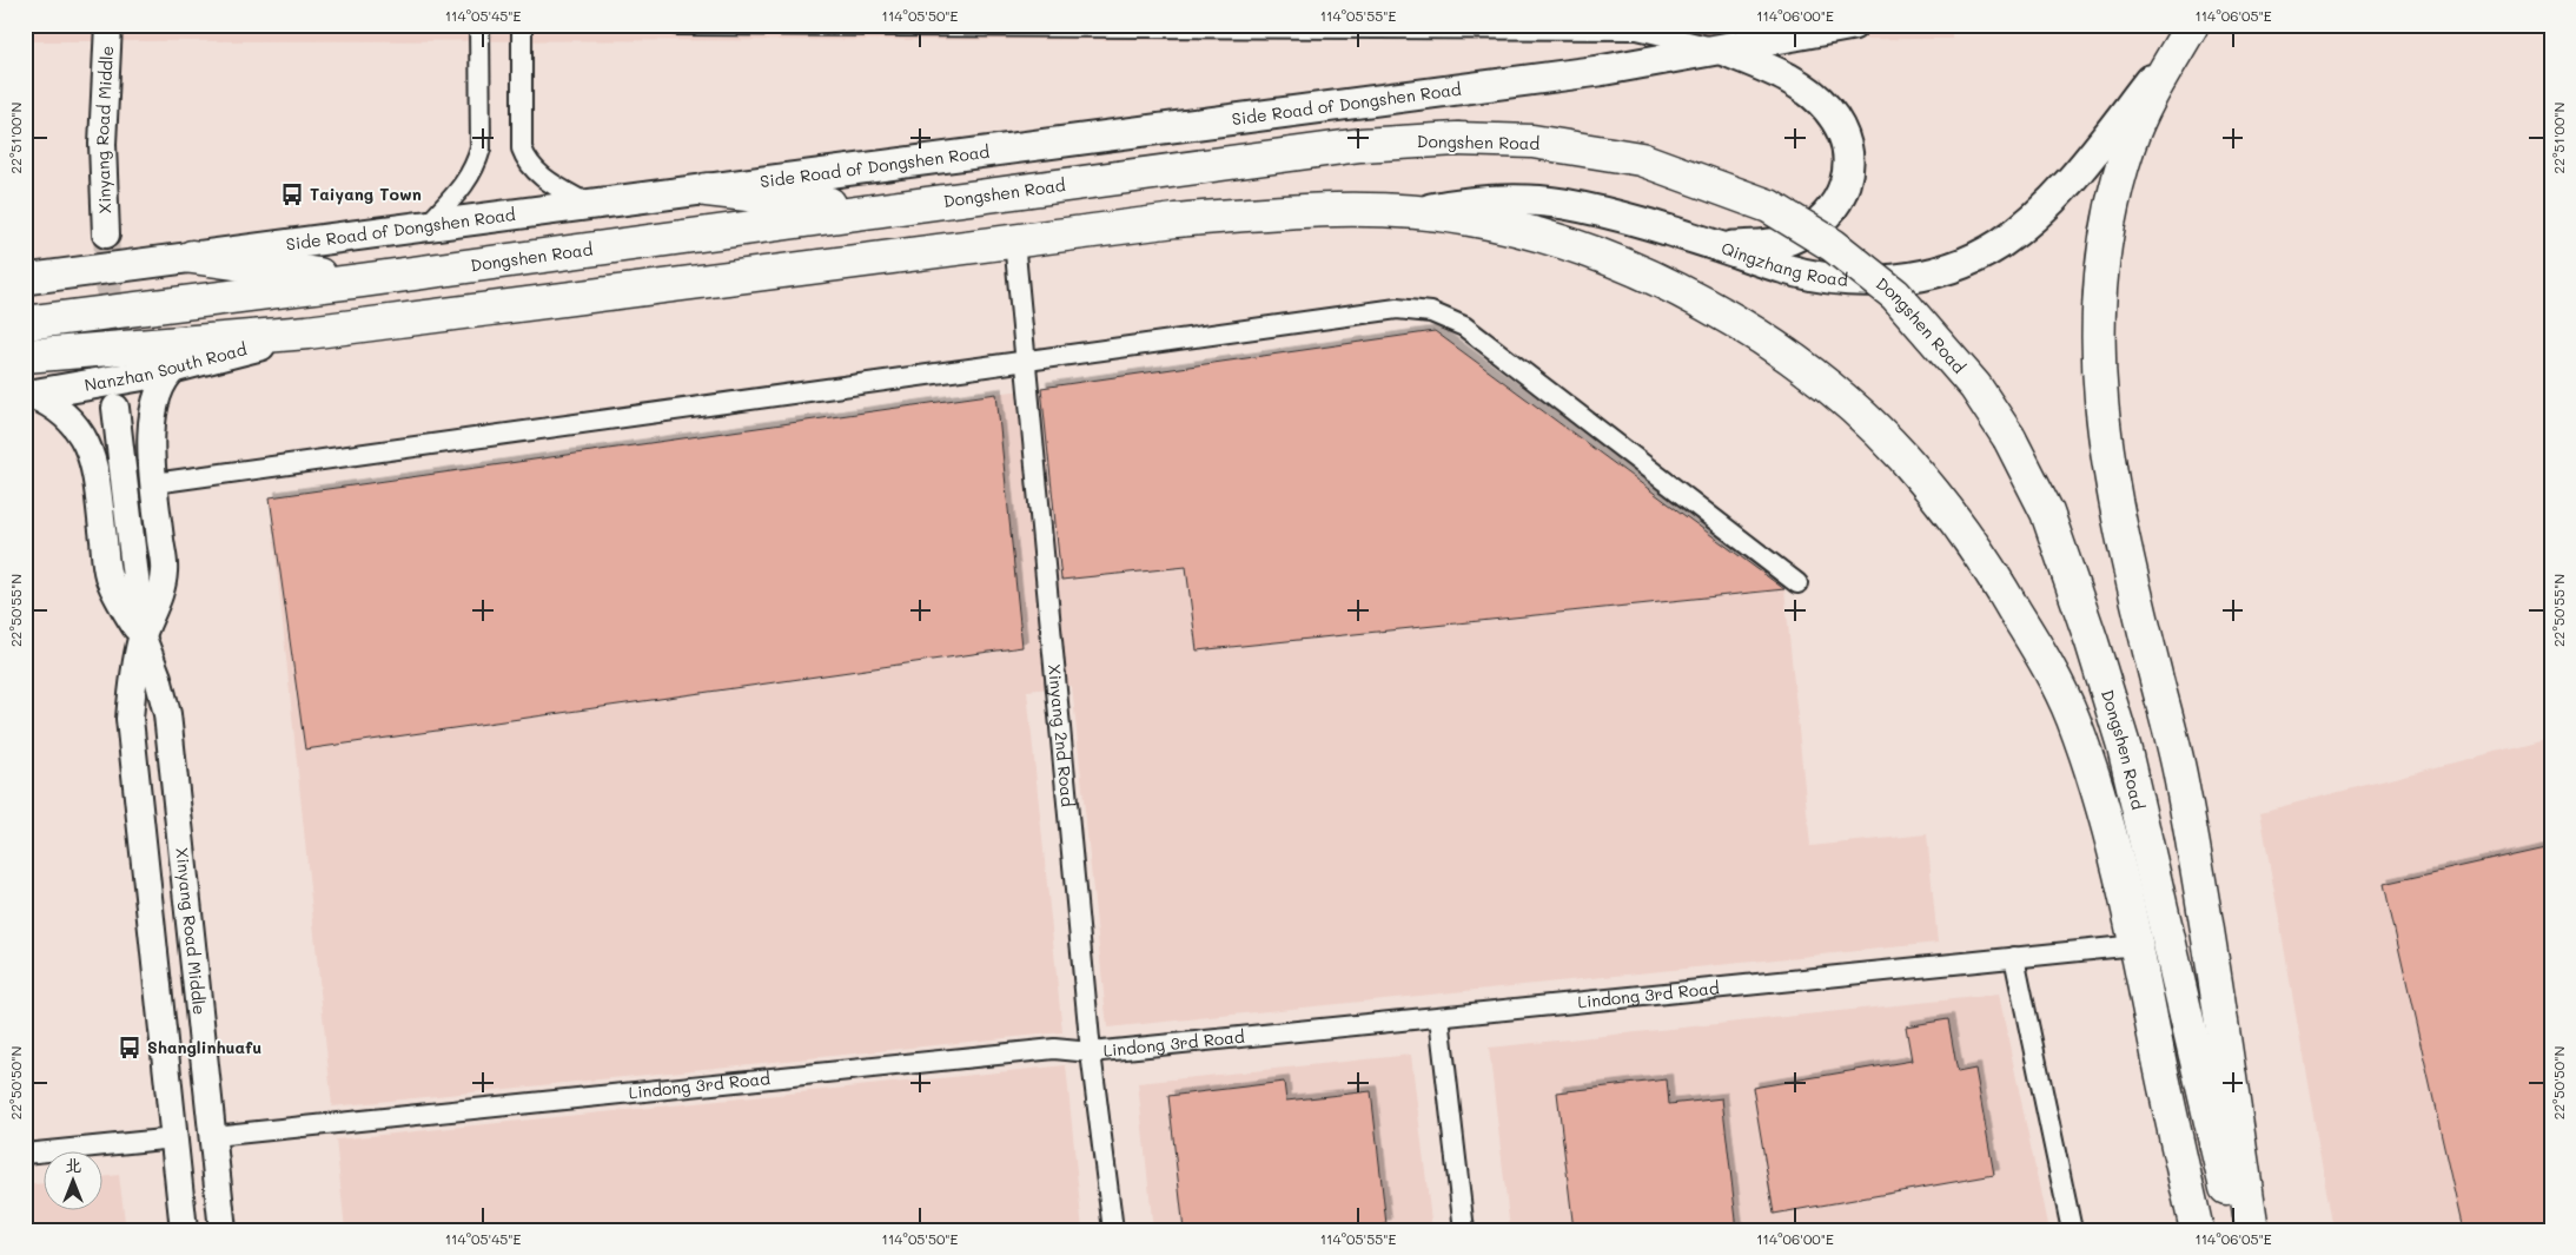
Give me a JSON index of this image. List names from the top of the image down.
{
  "streets": {
    "highway": ["Dongshen Road"],
    "main road": [
      "Side Road of Dongshen Road",
      "Xinyang Road Middle",
      "Qingzhang Road",
      "Nanzhan South Road"
    ],
    "street": ["Xinyang 2nd Road", "Lindong 3rd Road"]
  },
  "crossings": [
    ["Xinyang Road Middle", "Lindong 3rd Road"],
    ["Xinyang 2nd Road", "Lindong 3rd Road"]
  ],
  "places": {
    "bus stop": ["Taiyang Town", "Shanglinhuafu"]
  },
  "north": "top",
  "coordinates": [
    "114°05'45\"E",
    "114°05'50\"E",
    "114°05'55\"E",
    "114°06'00\"E",
    "114°06'05\"E",
    "22°51'00\"N",
    "22°50'55\"N",
    "22°50'50\"N"
  ]
}
